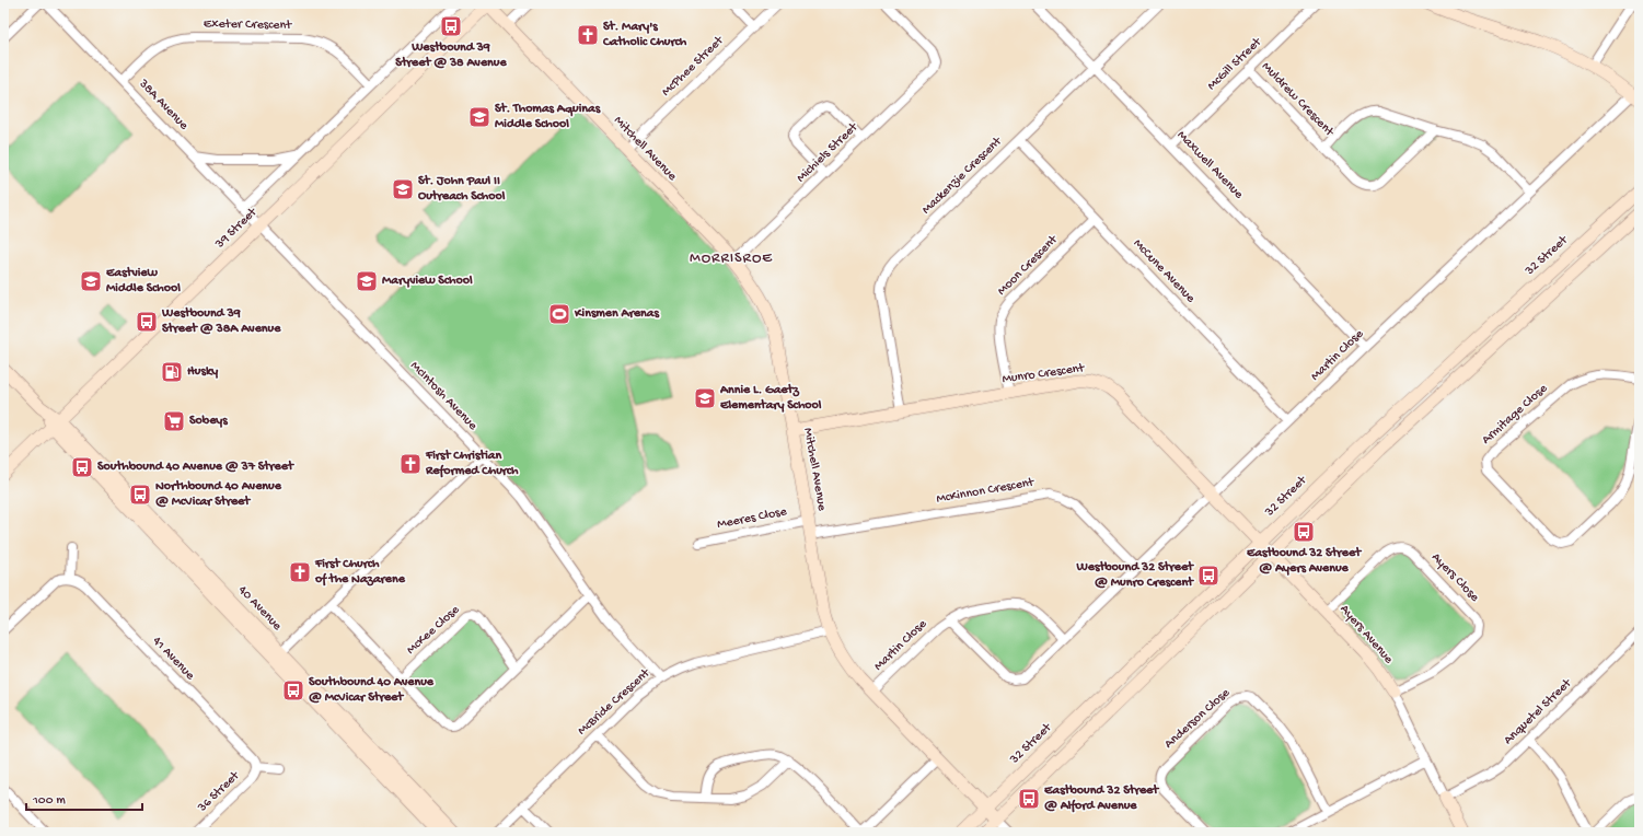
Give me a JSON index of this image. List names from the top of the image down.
{
  "streets": {
    "main road": [
      "Mitchell Avenue",
      "39 Street",
      "32 Street",
      "Munro Crescent",
      "40 Avenue",
      "Ayers Avenue"
    ],
    "street": [
      "Exeter Crescent",
      "McGill Street",
      "McPhee Street",
      "Muldrew Crescent",
      "38A Avenue",
      "Michiels Street",
      "Maxwell Avenue",
      "Mackenzie Crescent",
      "Moon Crescent",
      "McCune Avenue",
      "Martin Close",
      "McIntosh Avenue",
      "Armitage Close",
      "McKinnon Crescent",
      "Meeres Close",
      "Ayers Close",
      "McKee Close",
      "41 Avenue",
      "McBride Crescent",
      "Anquetel Street",
      "Anderson Close",
      "36 Street"
    ]
  },
  "crossings": [
    ["Exeter Crescent", "38A Avenue"],
    ["Exeter Crescent", "39 Street"],
    ["McGill Street", "Muldrew Crescent"],
    ["McGill Street", "Maxwell Avenue"],
    ["McPhee Street", "Mitchell Avenue"],
    ["Muldrew Crescent", "Martin Close"],
    ["38A Avenue", "39 Street"],
    ["38A Avenue", "McIntosh Avenue"],
    ["Mitchell Avenue", "Michiels Street"],
    ["Mitchell Avenue", "39 Street"],
    ["Mitchell Avenue", "32 Street"],
    ["Mitchell Avenue", "Martin Close"],
    ["Mitchell Avenue", "Munro Crescent"],
    ["Mitchell Avenue", "McKinnon Crescent"],
    ["Mitchell Avenue", "Meeres Close"],
    ["Mitchell Avenue", "McBride Crescent"],
    ["Maxwell Avenue", "Mackenzie Crescent"],
    ["Maxwell Avenue", "Martin Close"],
    ["Mackenzie Crescent", "McCune Avenue"],
    ["Mackenzie Crescent", "Munro Crescent"],
    ["39 Street", "McIntosh Avenue"],
    ["39 Street", "40 Avenue"],
    ["32 Street", "Munro Crescent"],
    ["32 Street", "Ayers Avenue"],
    ["Moon Crescent", "McCune Avenue"],
    ["Moon Crescent", "Munro Crescent"],
    ["McCune Avenue", "Martin Close"],
    ["Martin Close", "Munro Crescent"],
    ["Martin Close", "McKinnon Crescent"],
    ["Munro Crescent", "Ayers Avenue"],
    ["McIntosh Avenue", "McBride Crescent"],
    ["Ayers Close", "Ayers Avenue"],
    ["Ayers Avenue", "Anquetel Street"],
    ["41 Avenue", "36 Street"]
  ],
  "districts": ["MORRISROE"],
  "places": {
    "bus stop": [
      "Westbound 39 Street @ 38 Avenue",
      "Westbound 39 Street @ 38A Avenue",
      "Southbound 40 Avenue @ 37 Street",
      "Northbound 40 Avenue @ McVicar Street",
      "Eastbound 32 Street @ Ayers Avenue",
      "Westbound 32 Street @ Munro Crescent",
      "Southbound 40 Avenue @ McVicar Street",
      "Eastbound 32 Street @ Alford Avenue"
    ],
    "church": ["St. Mary's Catholic Church", "First Christian Reformed Church", "First Church of the Nazarene"],
    "school or university": [
      "St. Thomas Aquinas Middle School",
      "St. John Paul II Outreach School",
      "Eastview Middle School",
      "Maryview School",
      "Annie L. Gaetz Elementary School"
    ],
    "sports": ["Kinsmen Arenas"],
    "fuel station": ["Husky"],
    "supermarket": ["Sobeys"]
  },
  "scale_bar": "100 m"
}
